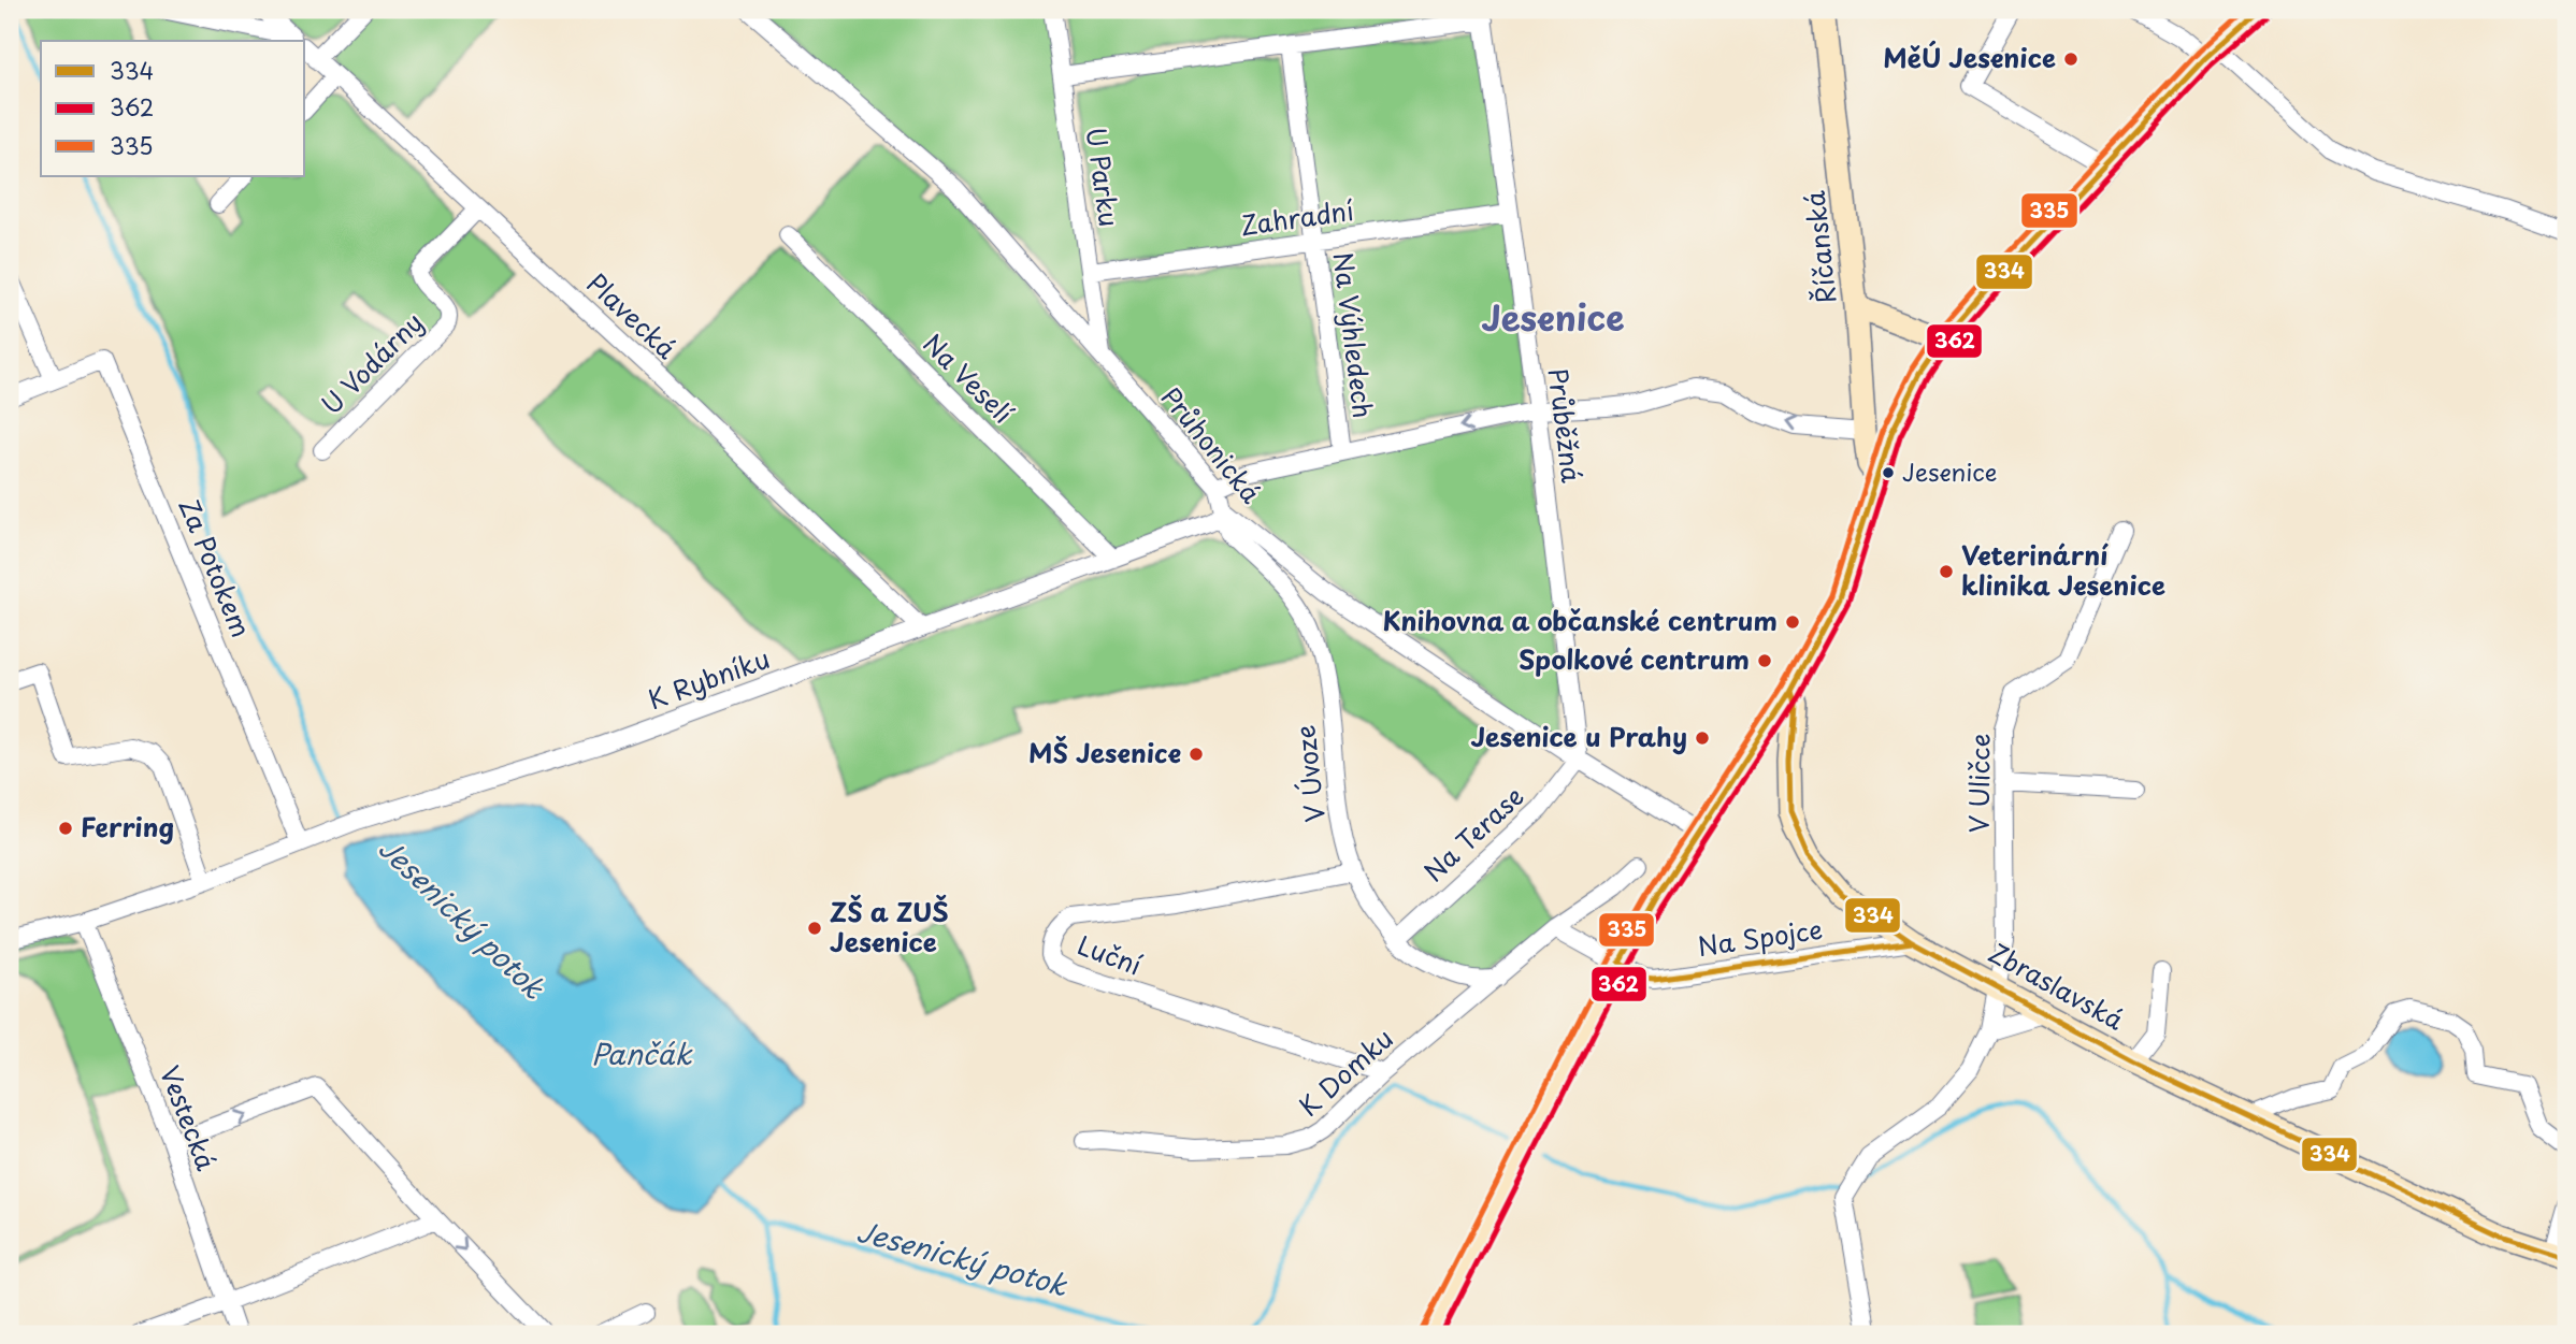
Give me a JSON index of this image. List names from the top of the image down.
{
  "streets": {
    "main road": ["Říčanská", "Zbraslavská"],
    "street": [
      "U Parku",
      "Zahradní",
      "Plavecká",
      "Na Výhledech",
      "U Vodárny",
      "Na Veselí",
      "Průběžná",
      "Průhonická",
      "Za Potokem",
      "K Rybníku",
      "V Úvoze",
      "V Uličce",
      "Na Terase",
      "Na Spojce",
      "Luční",
      "K Domku",
      "Vestecká"
    ]
  },
  "crossings": [
    ["U Parku", "Zahradní"],
    ["U Parku", "Průhonická"],
    ["Zahradní", "Na Výhledech"],
    ["Zahradní", "Průběžná"],
    ["Plavecká", "U Vodárny"],
    ["Plavecká", "K Rybníku"],
    ["Na Veselí", "K Rybníku"],
    ["Průběžná", "Průhonická"],
    ["Průběžná", "Na Terase"],
    ["Průhonická", "K Rybníku"],
    ["Průhonická", "V Úvoze"],
    ["Průhonická", "Na Terase"],
    ["Za Potokem", "K Rybníku"],
    ["K Rybníku", "V Úvoze"],
    ["K Rybníku", "Vestecká"],
    ["V Úvoze", "Na Terase"],
    ["V Úvoze", "Luční"],
    ["V Úvoze", "K Domku"],
    ["V Uličce", "Zbraslavská"],
    ["Na Spojce", "Zbraslavská"],
    ["Luční", "K Domku"]
  ],
  "districts": ["Jesenice"],
  "water": ["Jesenický potok", "Pančák"],
  "places": [
    "MěÚ Jesenice",
    "Jesenice",
    "Veterinární klinika Jesenice",
    "Knihovna a občanské centrum",
    "Spolkové centrum",
    "Jesenice u Prahy",
    "MŠ Jesenice",
    "Ferring",
    "ZŠ a ZUŠ Jesenice"
  ],
  "lines": ["transit line 334", "transit line 335", "transit line 362"],
  "legend": ["334", "362", "335"]
}
